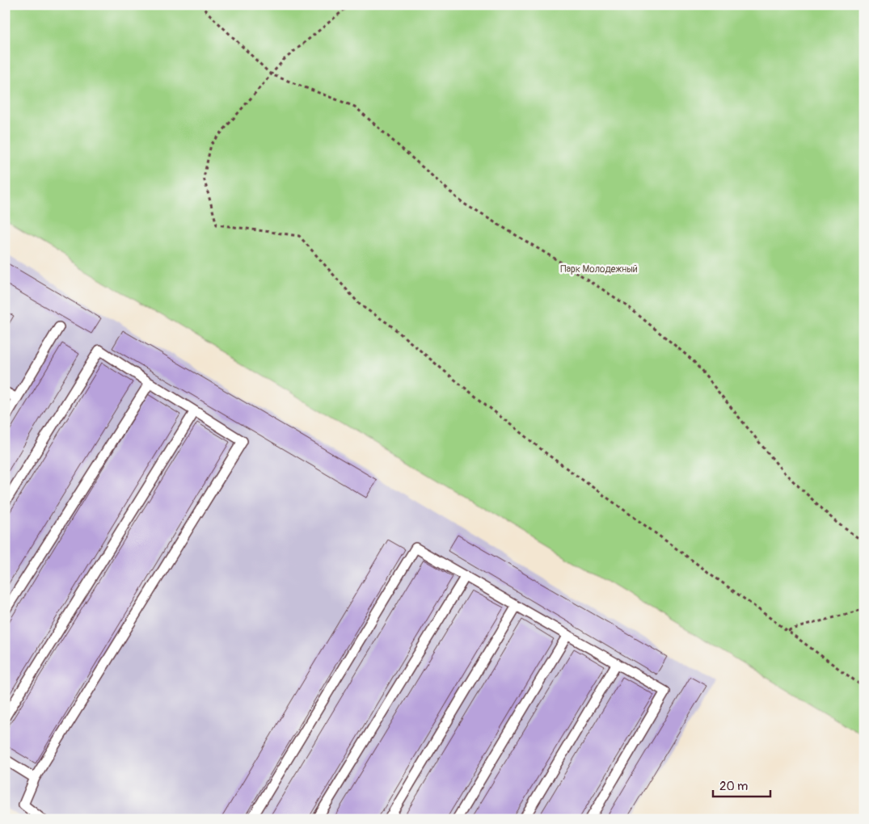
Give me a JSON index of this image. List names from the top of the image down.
{
  "parks": ["Парк Молодежный"],
  "scale_bar": "20 m"
}
